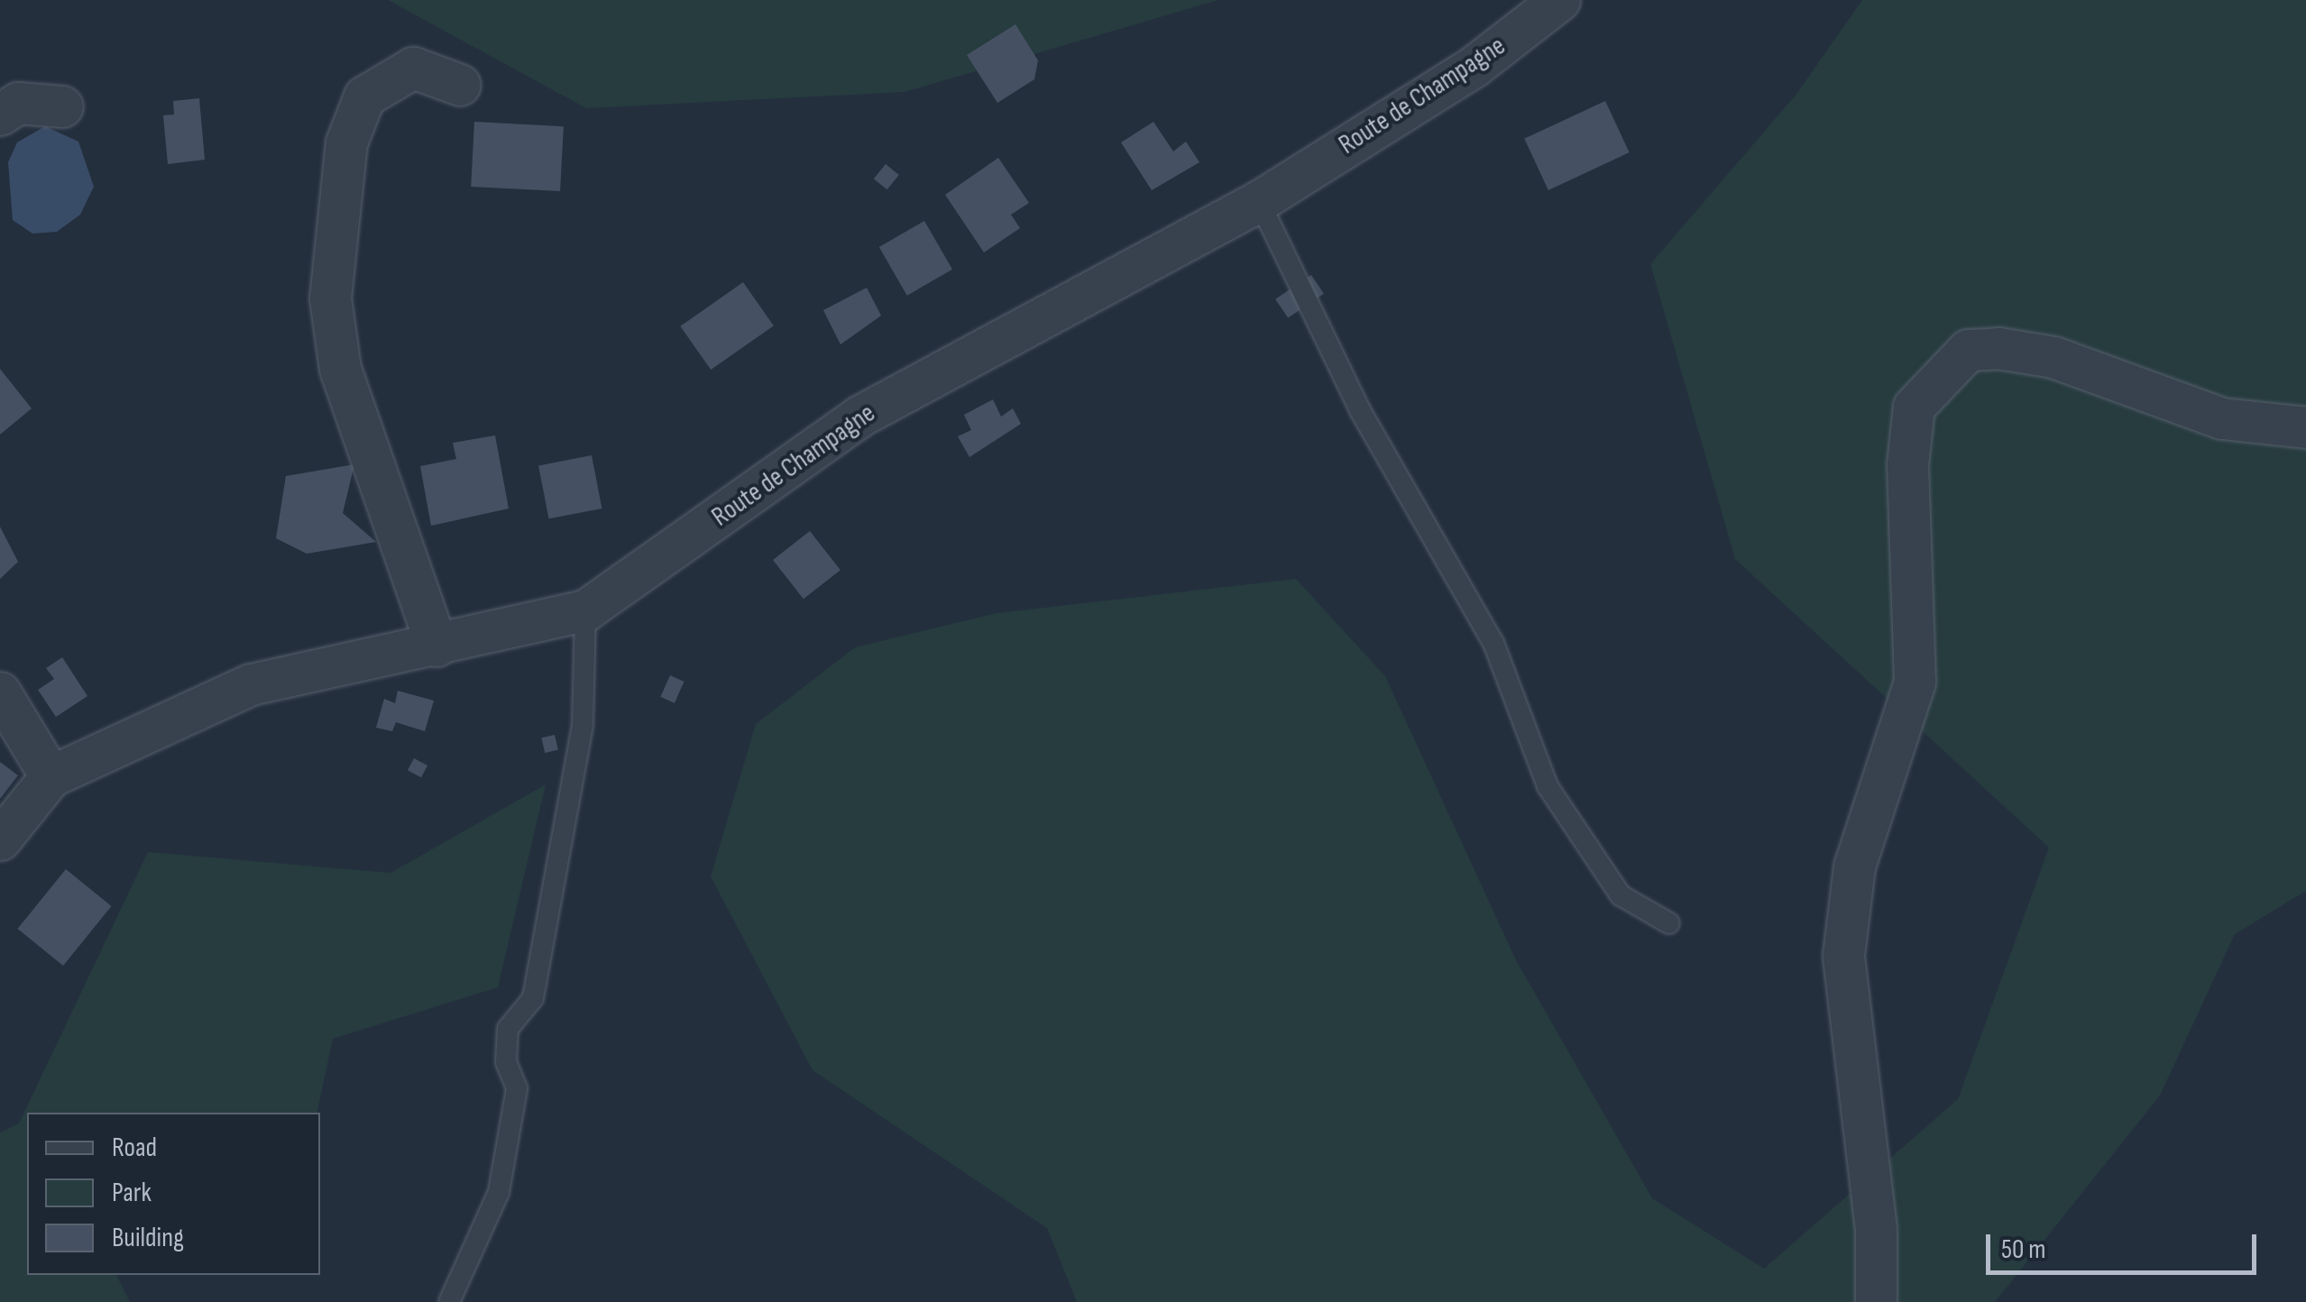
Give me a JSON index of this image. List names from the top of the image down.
{
  "streets": {
    "street": ["Route de Champagne"]
  },
  "legend": ["Road", "Park", "Building"],
  "scale_bar": "50 m"
}
